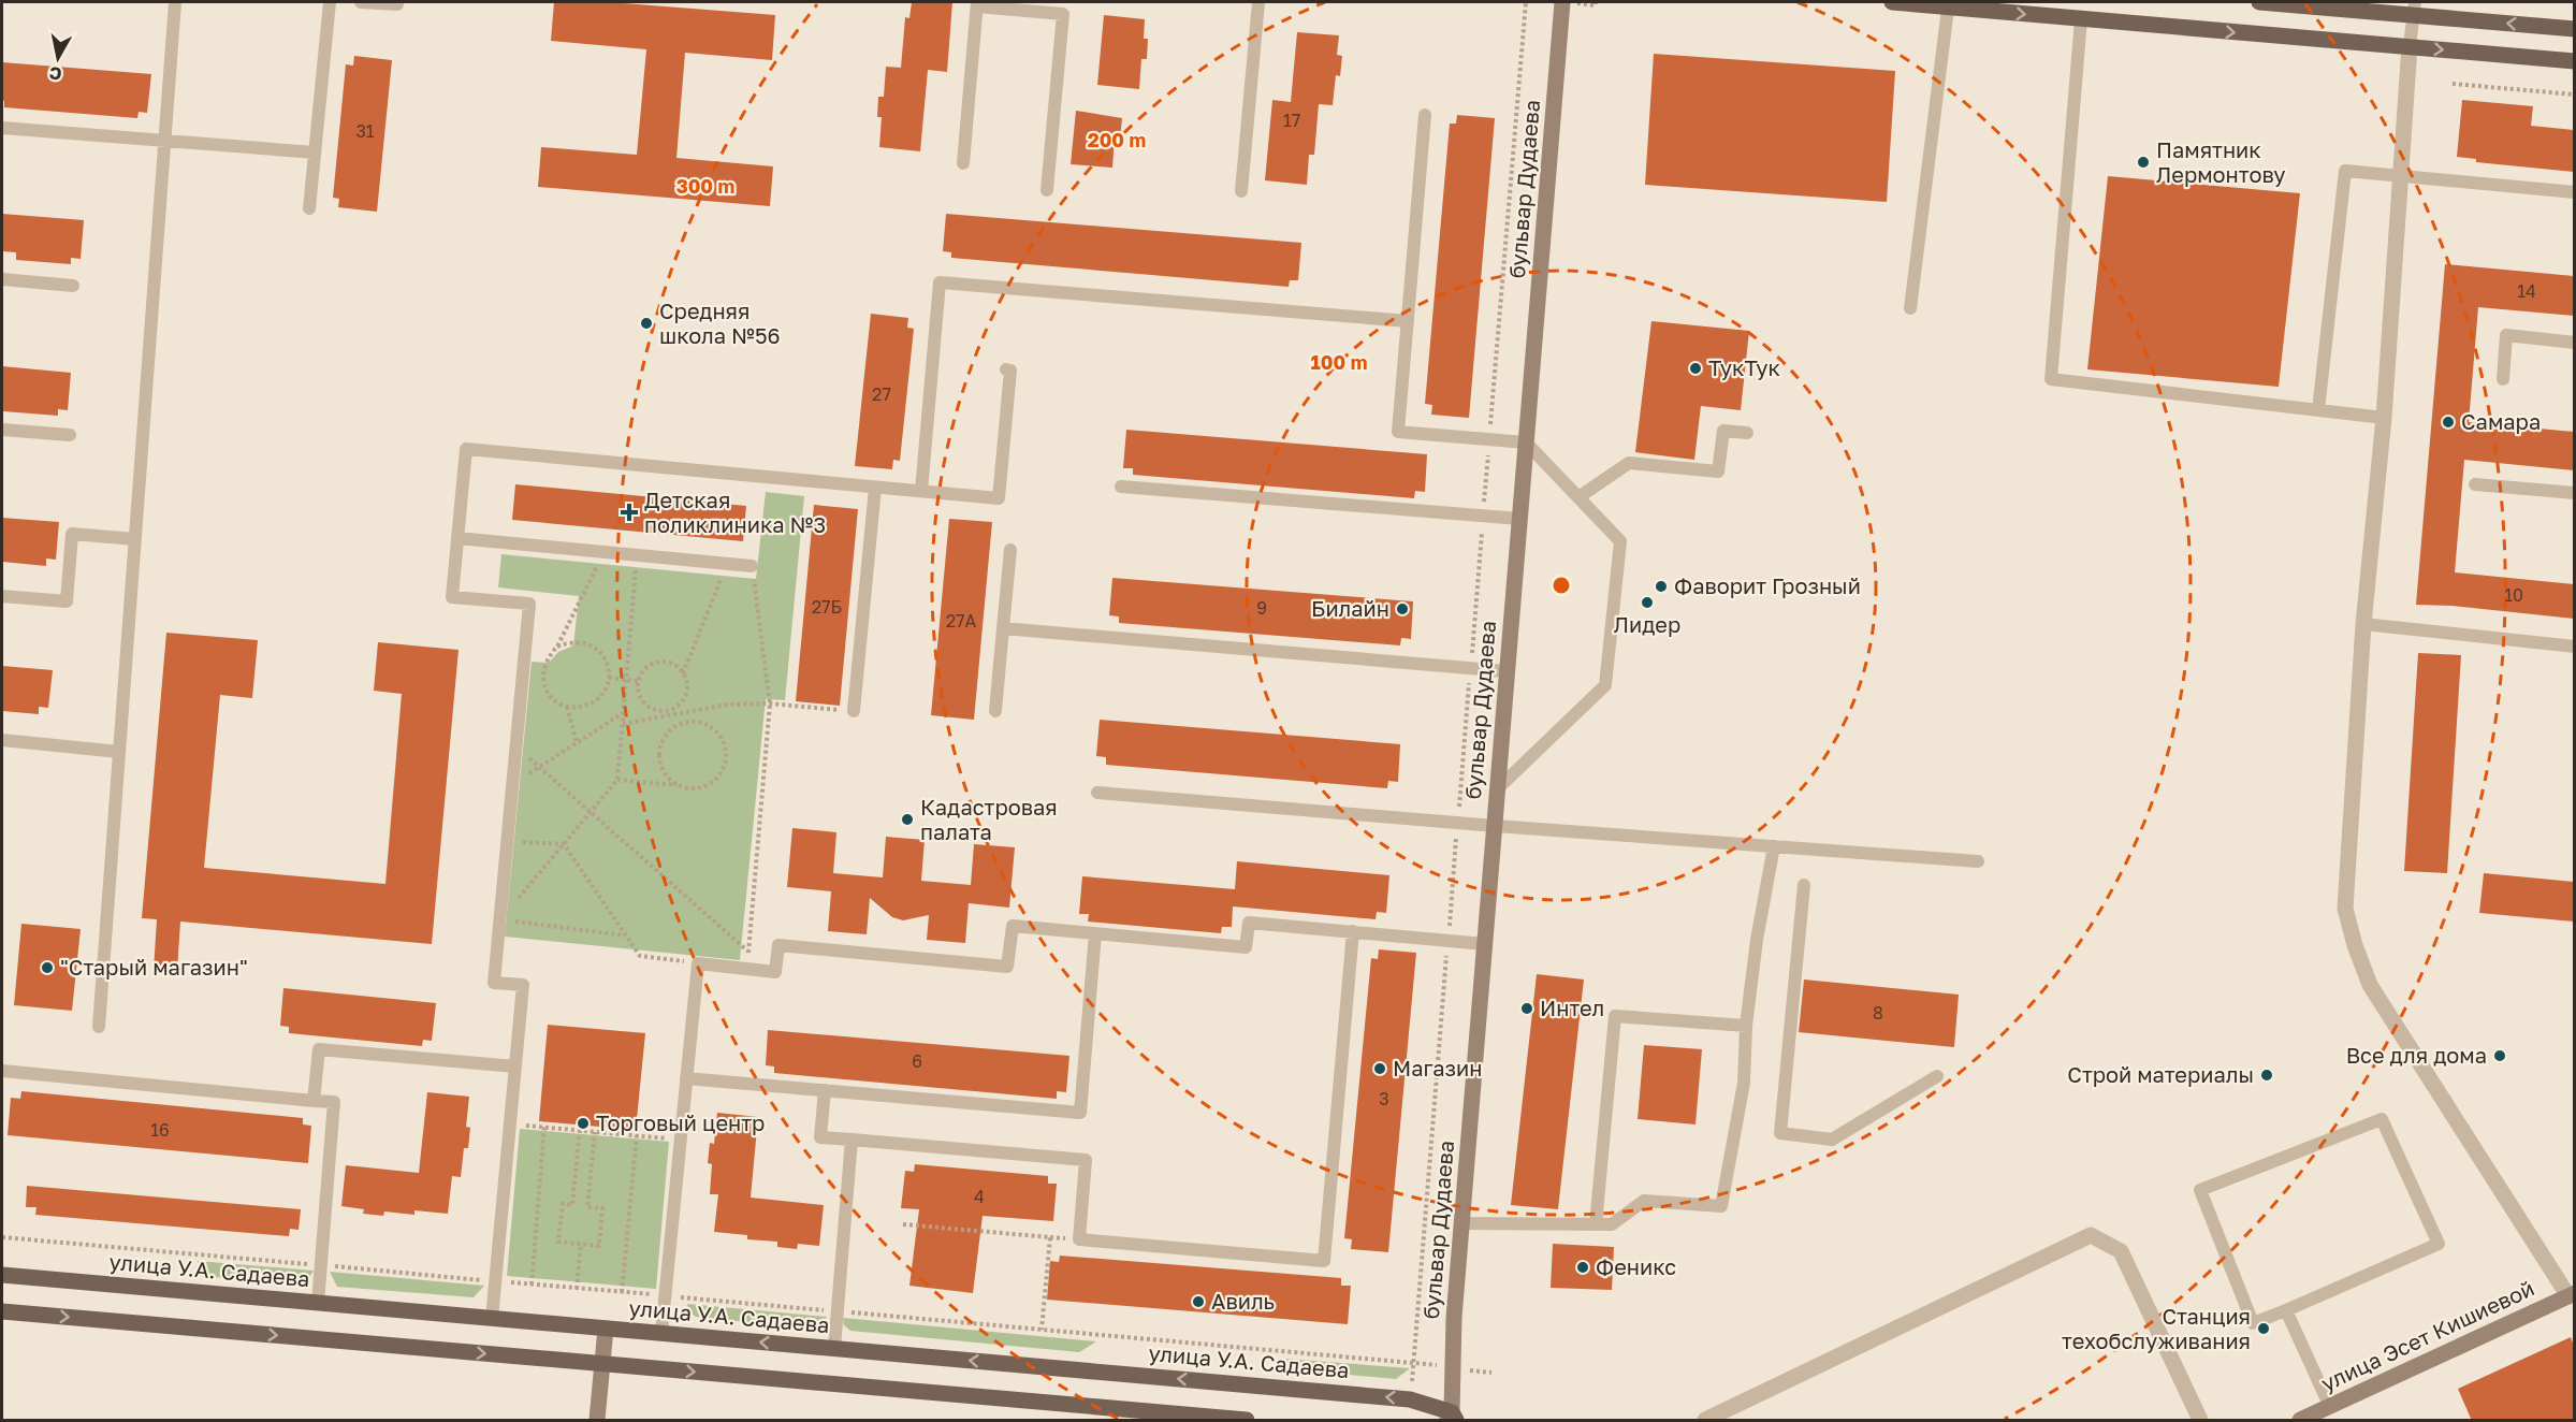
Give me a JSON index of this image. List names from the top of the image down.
{
  "streets": {
    "main road": ["бульвар Дудаева", "улица У.А. Садаева", "улица Эсет Кишиевой"]
  },
  "crossings": [
    ["бульвар Дудаева", "улица У.А. Садаева"]
  ],
  "places": {
    "other": [
      "Памятник Лермонтову",
      "Средняя школа №56",
      "ТукТук",
      "Самара",
      "Фаворит Грозный",
      "Лидер",
      "Билайн",
      "Кадастровая палата",
      "\"Старый магазин\"",
      "Интел",
      "Все для дома",
      "Магазин",
      "Строй материалы",
      "Торговый центр",
      "Феникс",
      "Авиль",
      "Станция техобслуживания"
    ],
    "health": ["Детская поликлиника №3"]
  },
  "house_numbers": [
    "17",
    "31",
    "14",
    "27",
    "10",
    "27Б",
    "9",
    "27А",
    "8",
    "6",
    "3",
    "16",
    "4"
  ],
  "north": "bottom",
  "rings": ["200 m", "300 m", "100 m"]
}
